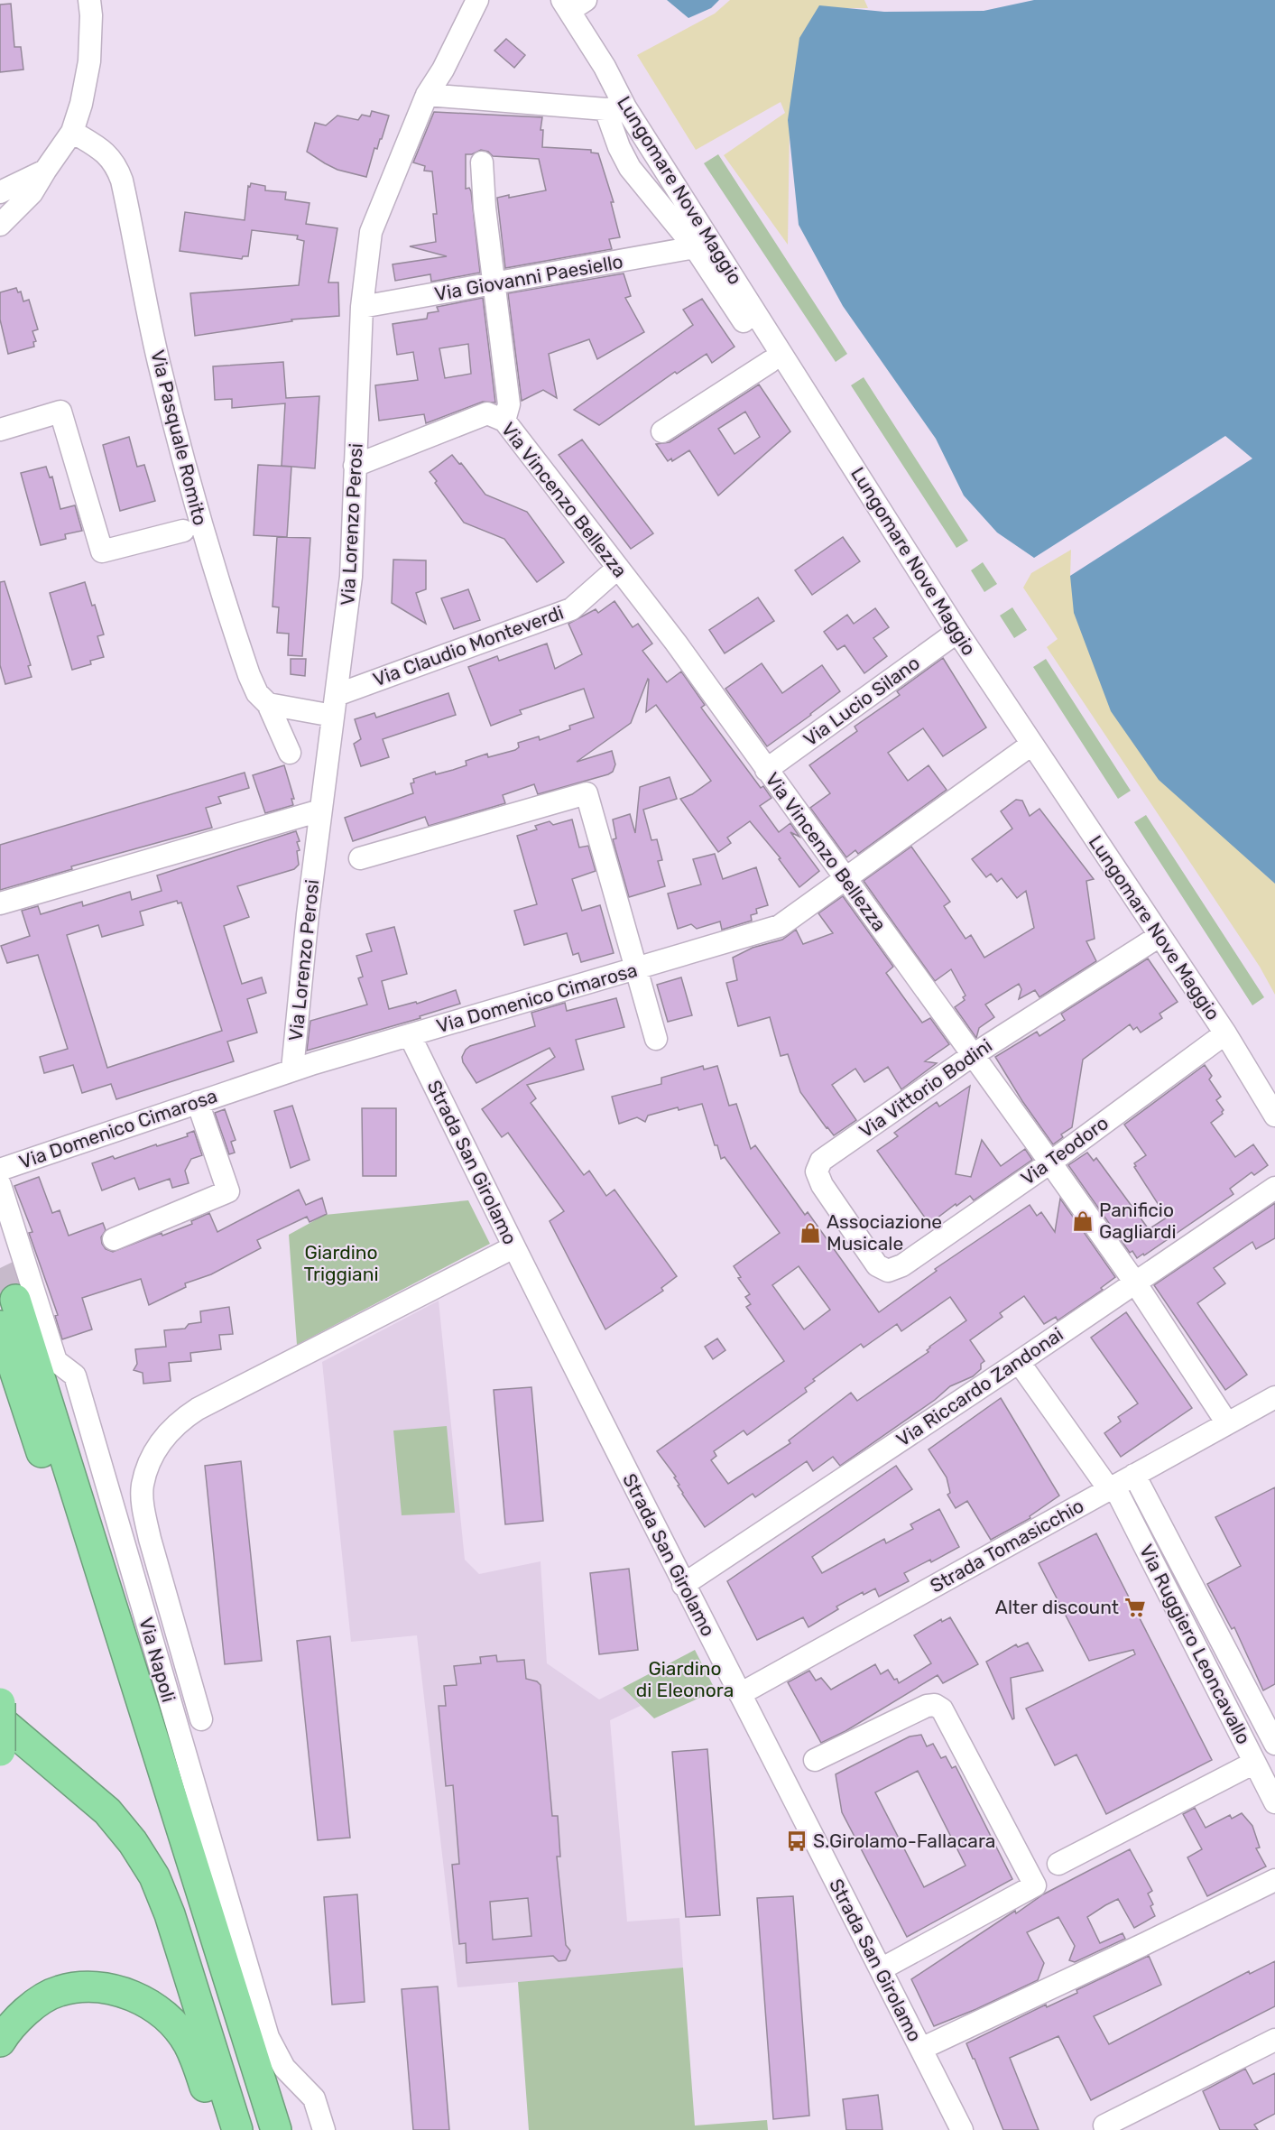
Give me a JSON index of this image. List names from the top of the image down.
{
  "streets": {
    "street": [
      "Lungomare Nove Maggio",
      "Via Giovanni Paesiello",
      "Via Pasquale Romito",
      "Via Vincenzo Bellezza",
      "Via Lorenzo Perosi",
      "Via Claudio Monteverdi",
      "Via Lucio Silano",
      "Via Domenico Cimarosa",
      "Via Vittorio Bodini",
      "Via Teodoro",
      "Strada San Girolamo",
      "Via Riccardo Zandonai",
      "Strada Tomasicchio",
      "Via Ruggiero Leoncavallo",
      "Via Napoli"
    ]
  },
  "crossings": [
    ["Lungomare Nove Maggio", "Via Lucio Silano"],
    ["Lungomare Nove Maggio", "Via Domenico Cimarosa"],
    ["Lungomare Nove Maggio", "Via Vittorio Bodini"],
    ["Lungomare Nove Maggio", "Via Teodoro"],
    ["Via Giovanni Paesiello", "Via Lorenzo Perosi"],
    ["Via Vincenzo Bellezza", "Via Lorenzo Perosi"],
    ["Via Vincenzo Bellezza", "Via Claudio Monteverdi"],
    ["Via Vincenzo Bellezza", "Via Lucio Silano"],
    ["Via Vincenzo Bellezza", "Via Domenico Cimarosa"],
    ["Via Vincenzo Bellezza", "Via Vittorio Bodini"],
    ["Via Vincenzo Bellezza", "Via Teodoro"],
    ["Via Vincenzo Bellezza", "Via Riccardo Zandonai"],
    ["Via Vincenzo Bellezza", "Strada Tomasicchio"],
    ["Via Lorenzo Perosi", "Via Claudio Monteverdi"],
    ["Via Lorenzo Perosi", "Via Domenico Cimarosa"],
    ["Via Domenico Cimarosa", "Strada San Girolamo"],
    ["Via Vittorio Bodini", "Via Teodoro"],
    ["Strada San Girolamo", "Via Riccardo Zandonai"],
    ["Strada San Girolamo", "Strada Tomasicchio"],
    ["Via Riccardo Zandonai", "Via Ruggiero Leoncavallo"],
    ["Strada Tomasicchio", "Via Ruggiero Leoncavallo"]
  ],
  "parks": ["Giardino Triggiani", "Giardino di Eleonora"],
  "places": {
    "shop": ["Panificio Gagliardi", "Associazione Musicale"],
    "supermarket": ["Alter discount"],
    "bus stop": ["S.Girolamo-Fallacara"]
  }
}
